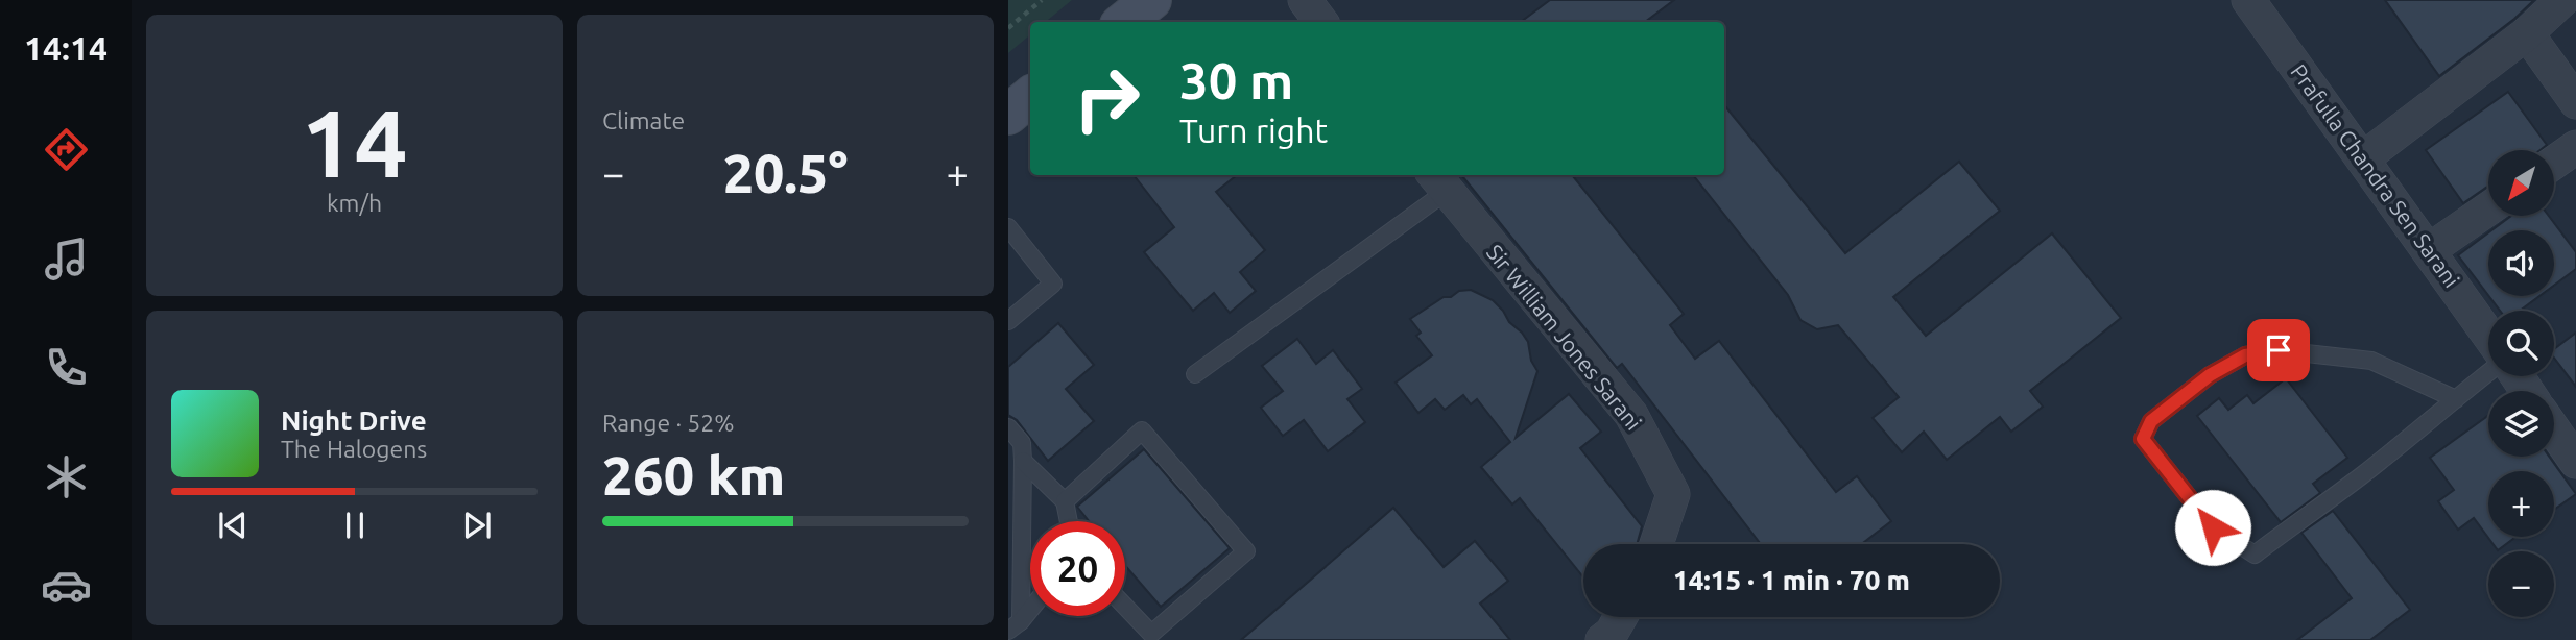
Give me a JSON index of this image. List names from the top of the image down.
{
  "streets": {
    "street": ["Prafulla Chandra Sen Sarani", "Sir William Jones Sarani"]
  },
  "north": "bottom left",
  "page": {
    "tabs": "14:14",
    "tile": [
      ["14", "km/h"],
      "Climate",
      ["Range · 52%", "260 km"]
    ],
    "turn": ["30 m", "Turn right"],
    "heat": ["−", "20.5°", "+"],
    "map_buttons": ["+", "−"],
    "song": ["Night Drive", "The Halogens"],
    "limit": "20",
    "trip": "14:15 · 1 min · 70 m"
  }
}
